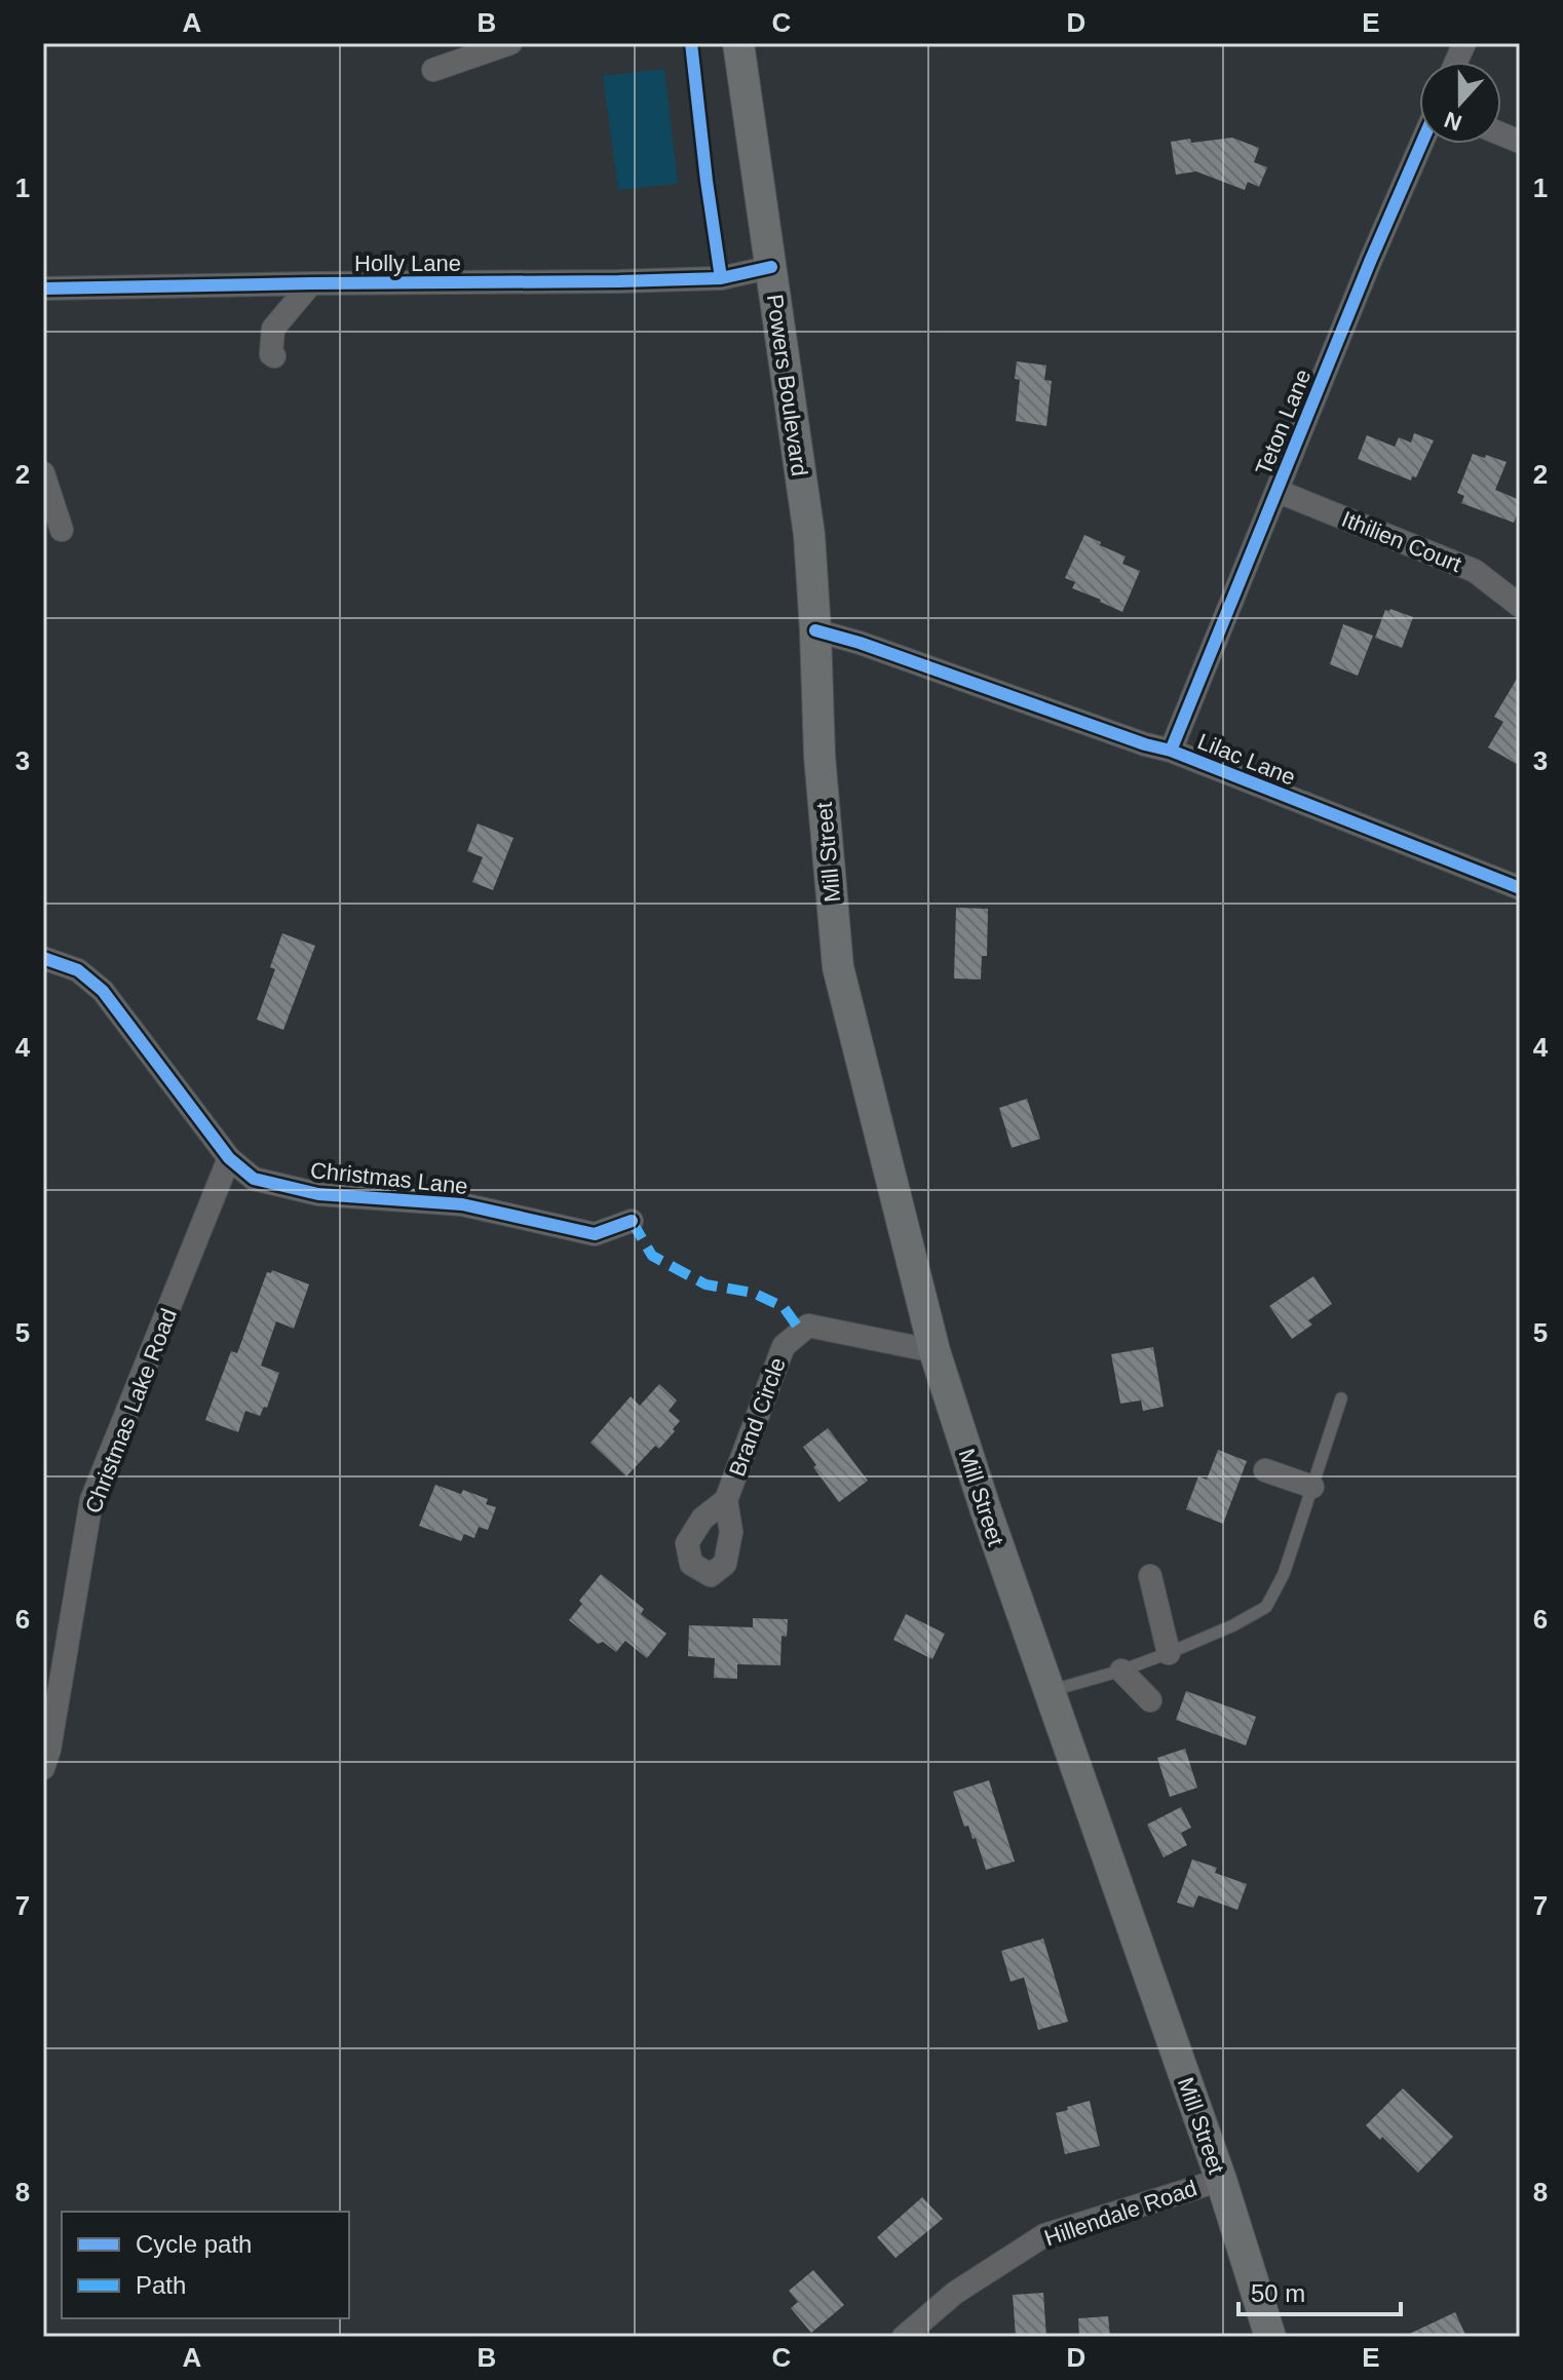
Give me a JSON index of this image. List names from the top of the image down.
{
  "streets": {
    "main road": ["Powers Boulevard", "Mill Street"],
    "street": [
      "Holly Lane",
      "Teton Lane",
      "Ithilien Court",
      "Lilac Lane",
      "Christmas Lane",
      "Christmas Lake Road",
      "Brand Circle",
      "Hillendale Road"
    ]
  },
  "crossings": [
    ["Holly Lane", "Powers Boulevard"],
    ["Powers Boulevard", "Lilac Lane"],
    ["Powers Boulevard", "Mill Street"],
    ["Teton Lane", "Ithilien Court"],
    ["Teton Lane", "Lilac Lane"],
    ["Lilac Lane", "Mill Street"],
    ["Mill Street", "Brand Circle"],
    ["Mill Street", "Hillendale Road"],
    ["Christmas Lane", "Christmas Lake Road"]
  ],
  "legend": ["Cycle path", "Path"],
  "scale_bar": "50 m",
  "north": "bottom",
  "grid": {
    "columns": [
      "A",
      "B",
      "C",
      "D",
      "E"
    ],
    "rows": [
      "1",
      "2",
      "3",
      "4",
      "5",
      "6",
      "7",
      "8"
    ]
  }
}
